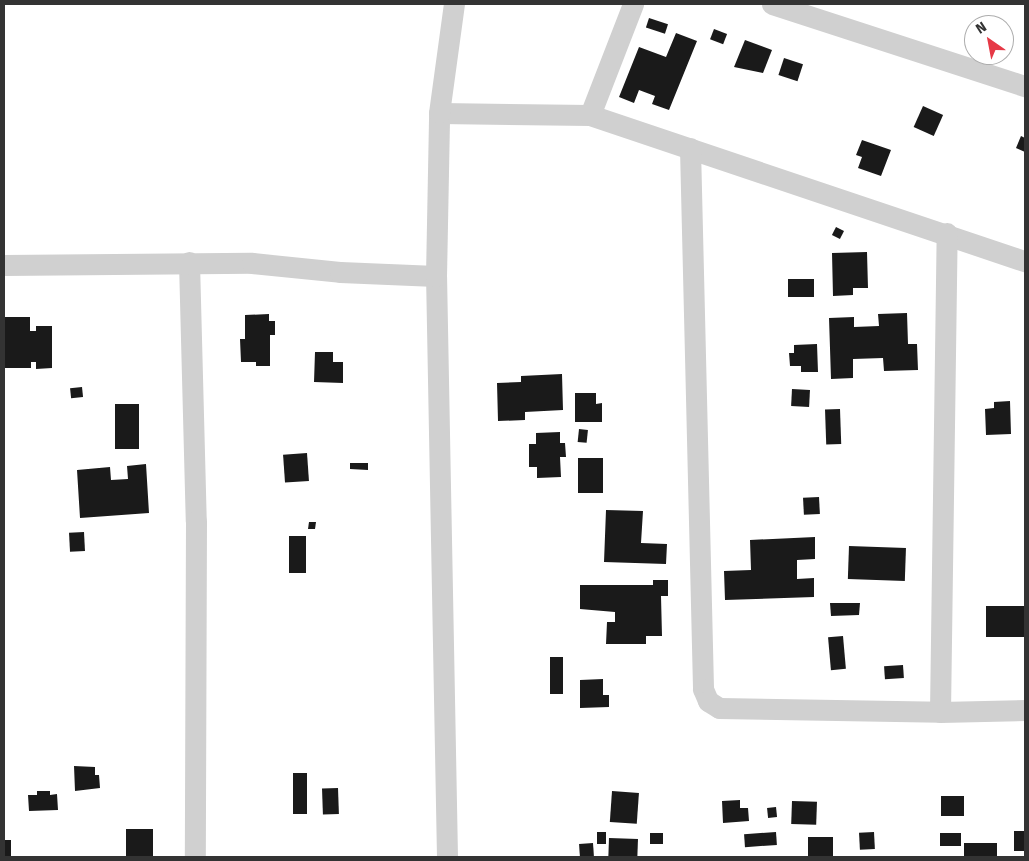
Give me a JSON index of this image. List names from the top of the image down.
{
  "north": "top left"
}
